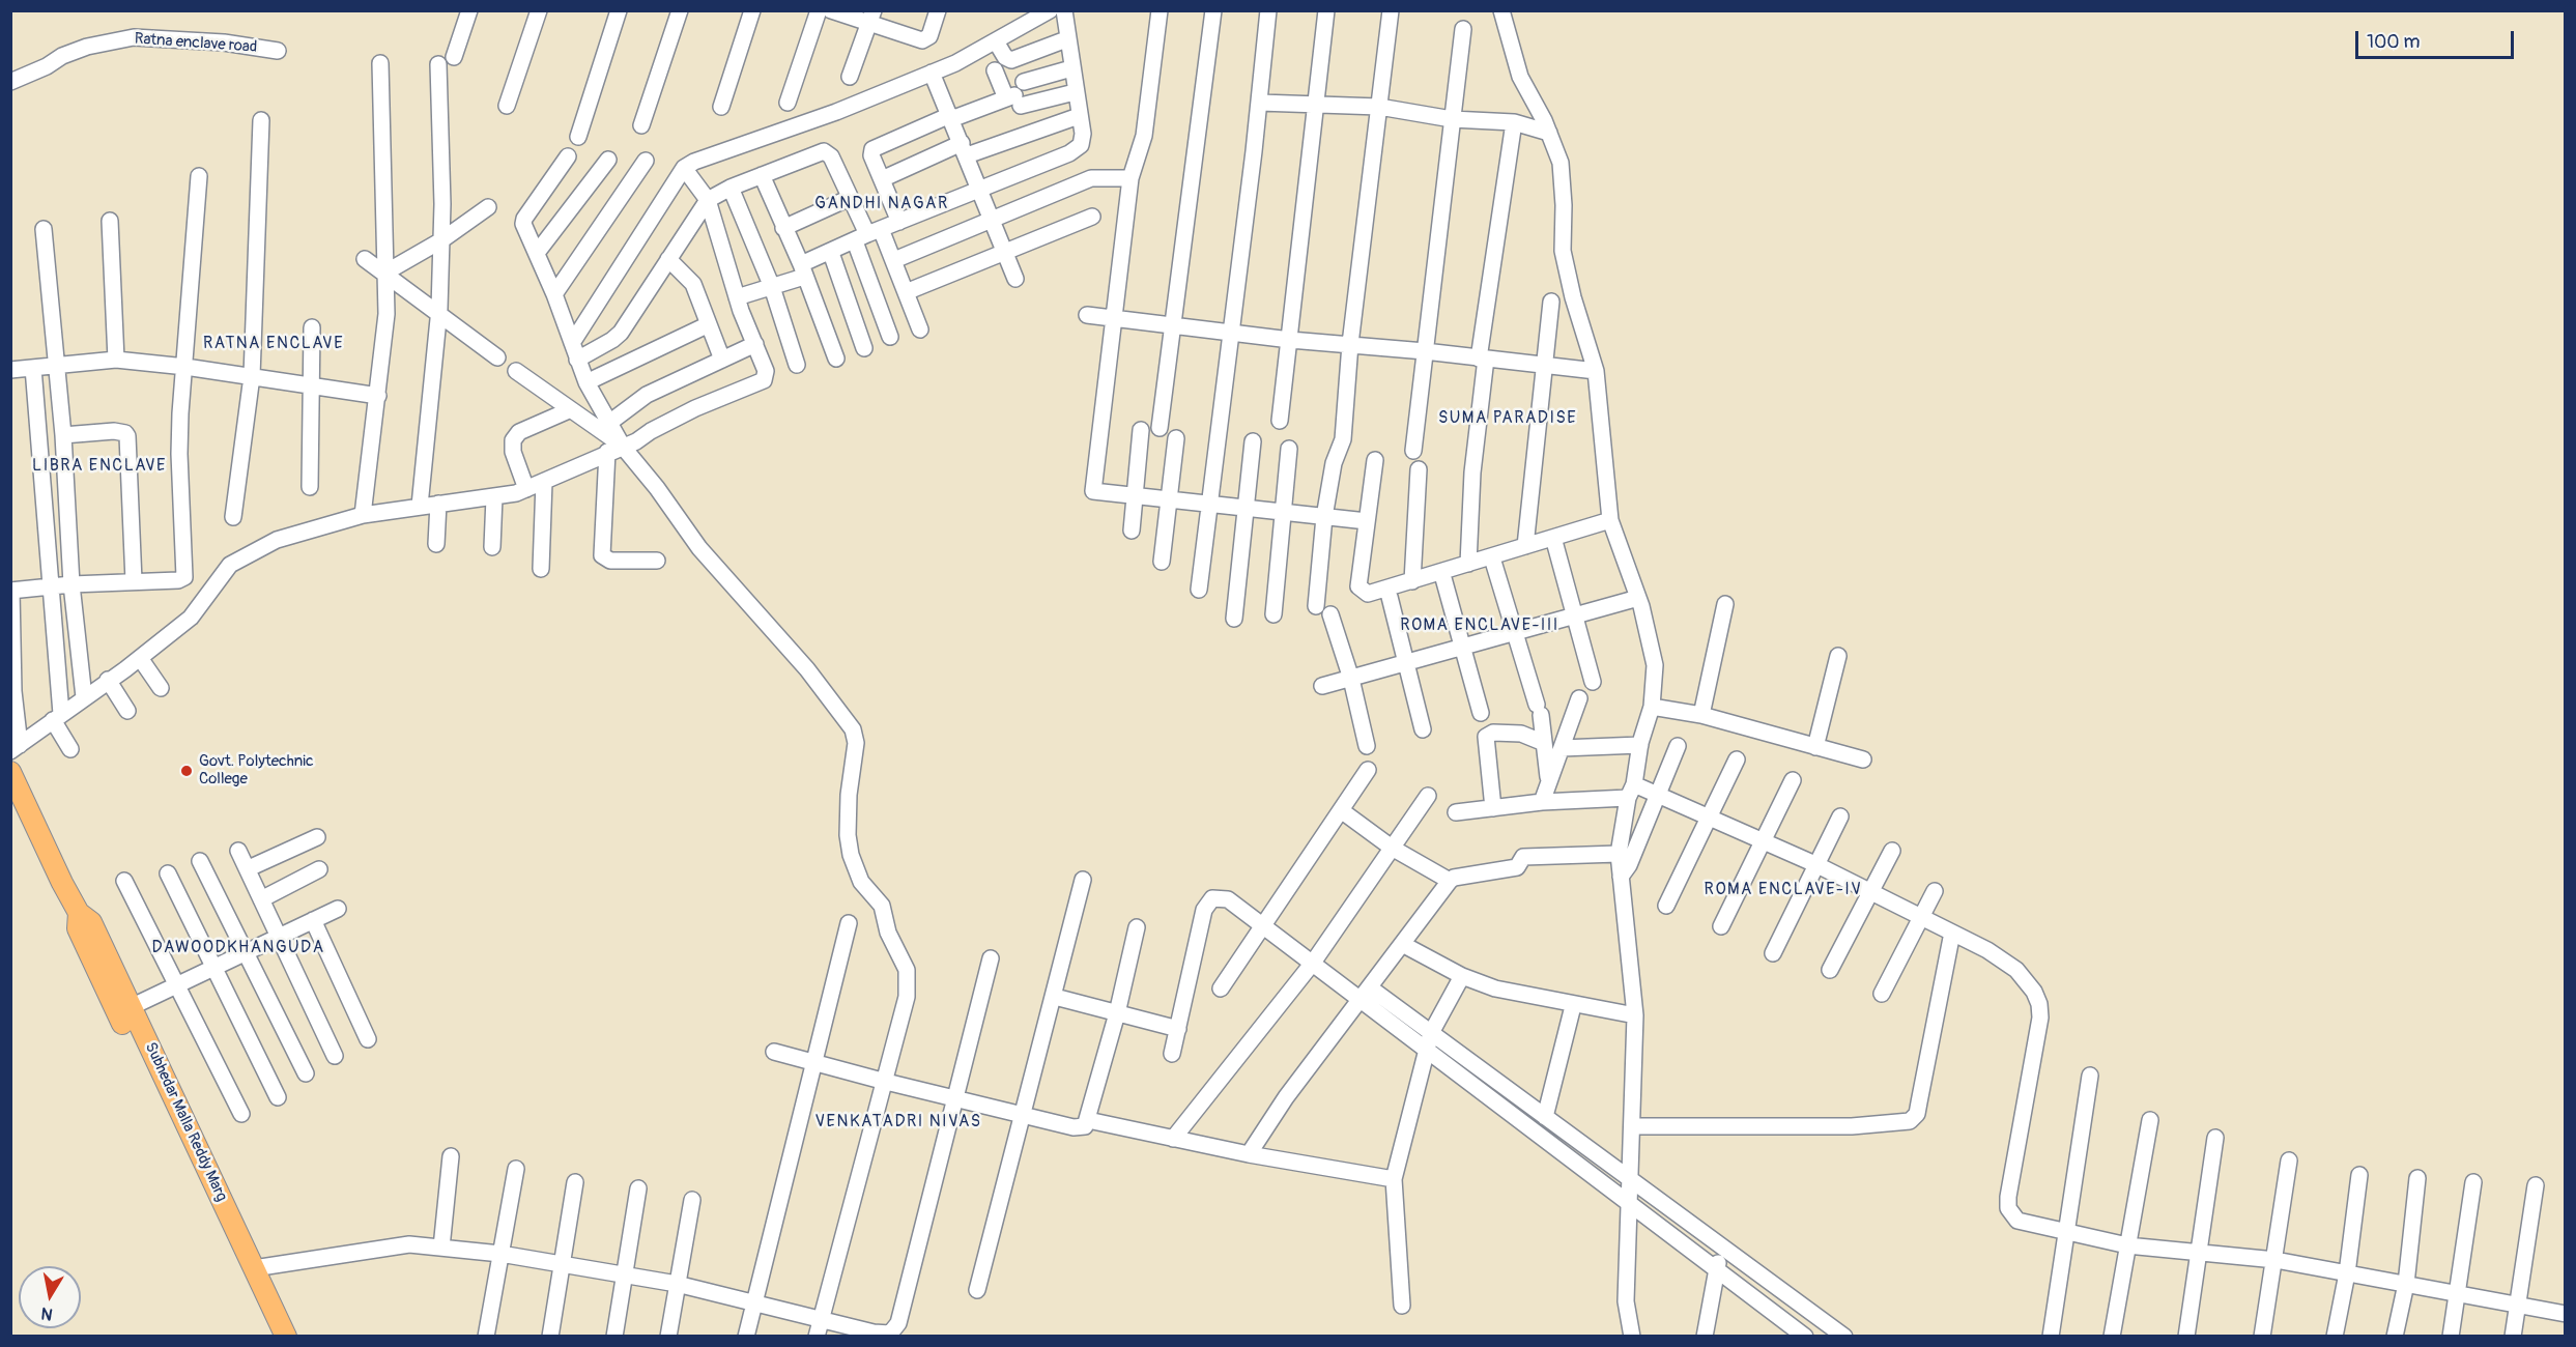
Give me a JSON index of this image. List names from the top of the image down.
{
  "streets": {
    "main road": ["Subhedar Malla Reddy Marg"],
    "street": ["Ratna enclave road"]
  },
  "districts": [
    "GANDHI NAGAR",
    "RATNA ENCLAVE",
    "SUMA PARADISE",
    "LIBRA ENCLAVE",
    "ROMA ENCLAVE-III",
    "ROMA ENCLAVE-IV",
    "DAWOODKHANGUDA",
    "VENKATADRI NIVAS"
  ],
  "places": ["Govt. Polytechnic College"],
  "scale_bar": "100 m",
  "north": "bottom"
}
